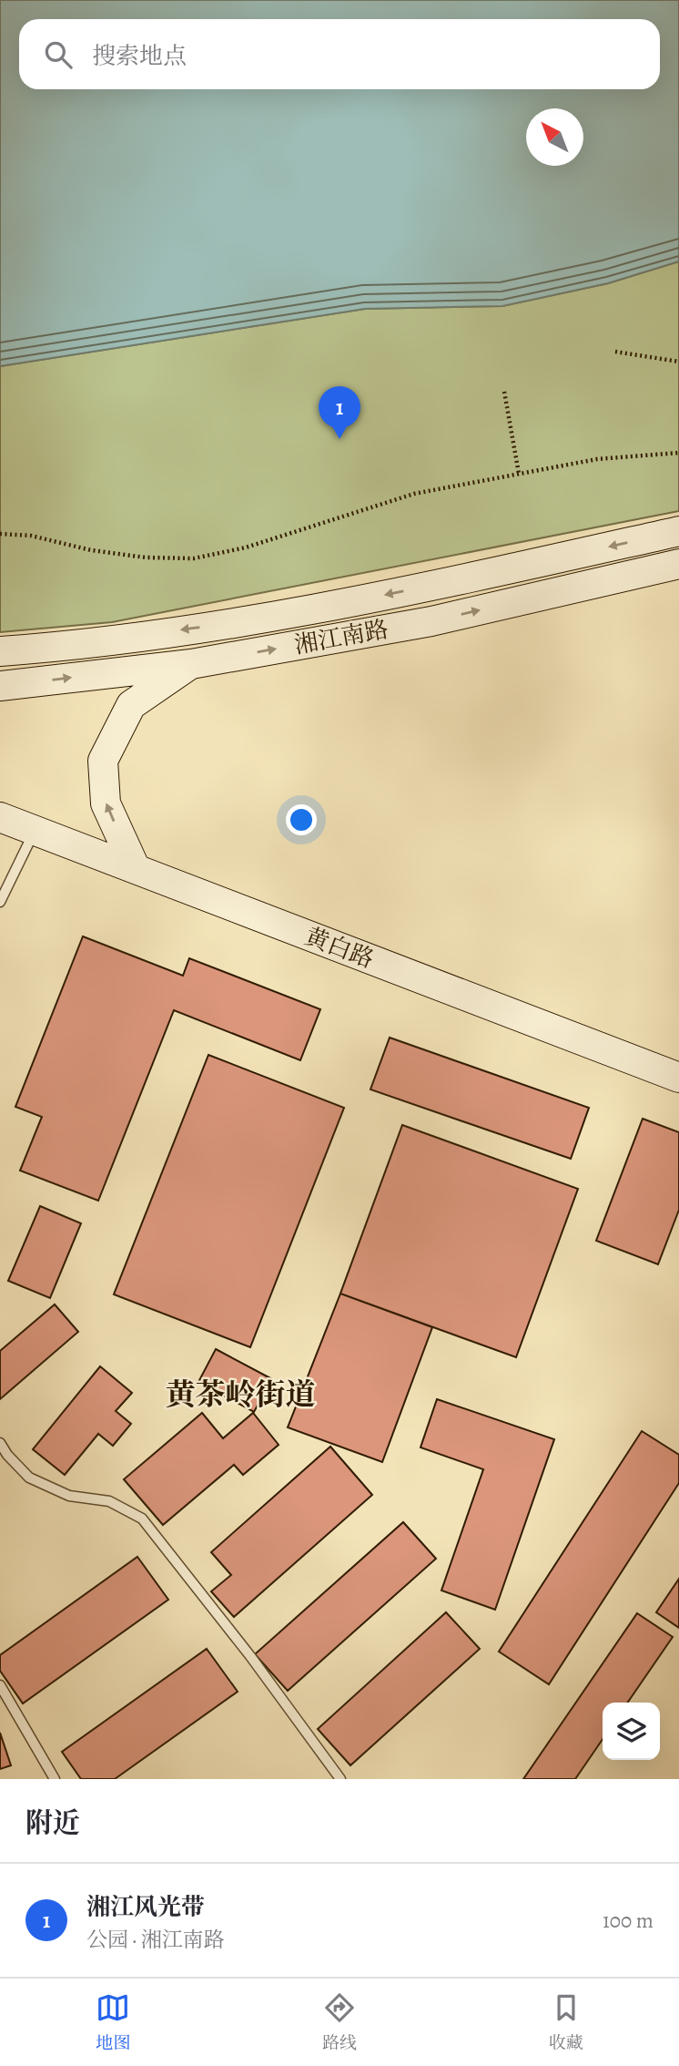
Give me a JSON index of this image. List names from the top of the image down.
{
  "streets": {
    "main road": ["湘江南路", "黄白路"]
  },
  "districts": ["黄茶岭街道"],
  "north": "top left",
  "page": {
    "search": "搜索地点",
    "pins": "1",
    "heading": "附近",
    "list": [
      {
        "mark": "1",
        "name": "湘江风光带",
        "note": "公园 · 湘江南路",
        "value": "100 m"
      }
    ],
    "nav": ["地图", "路线", "收藏"]
  }
}
